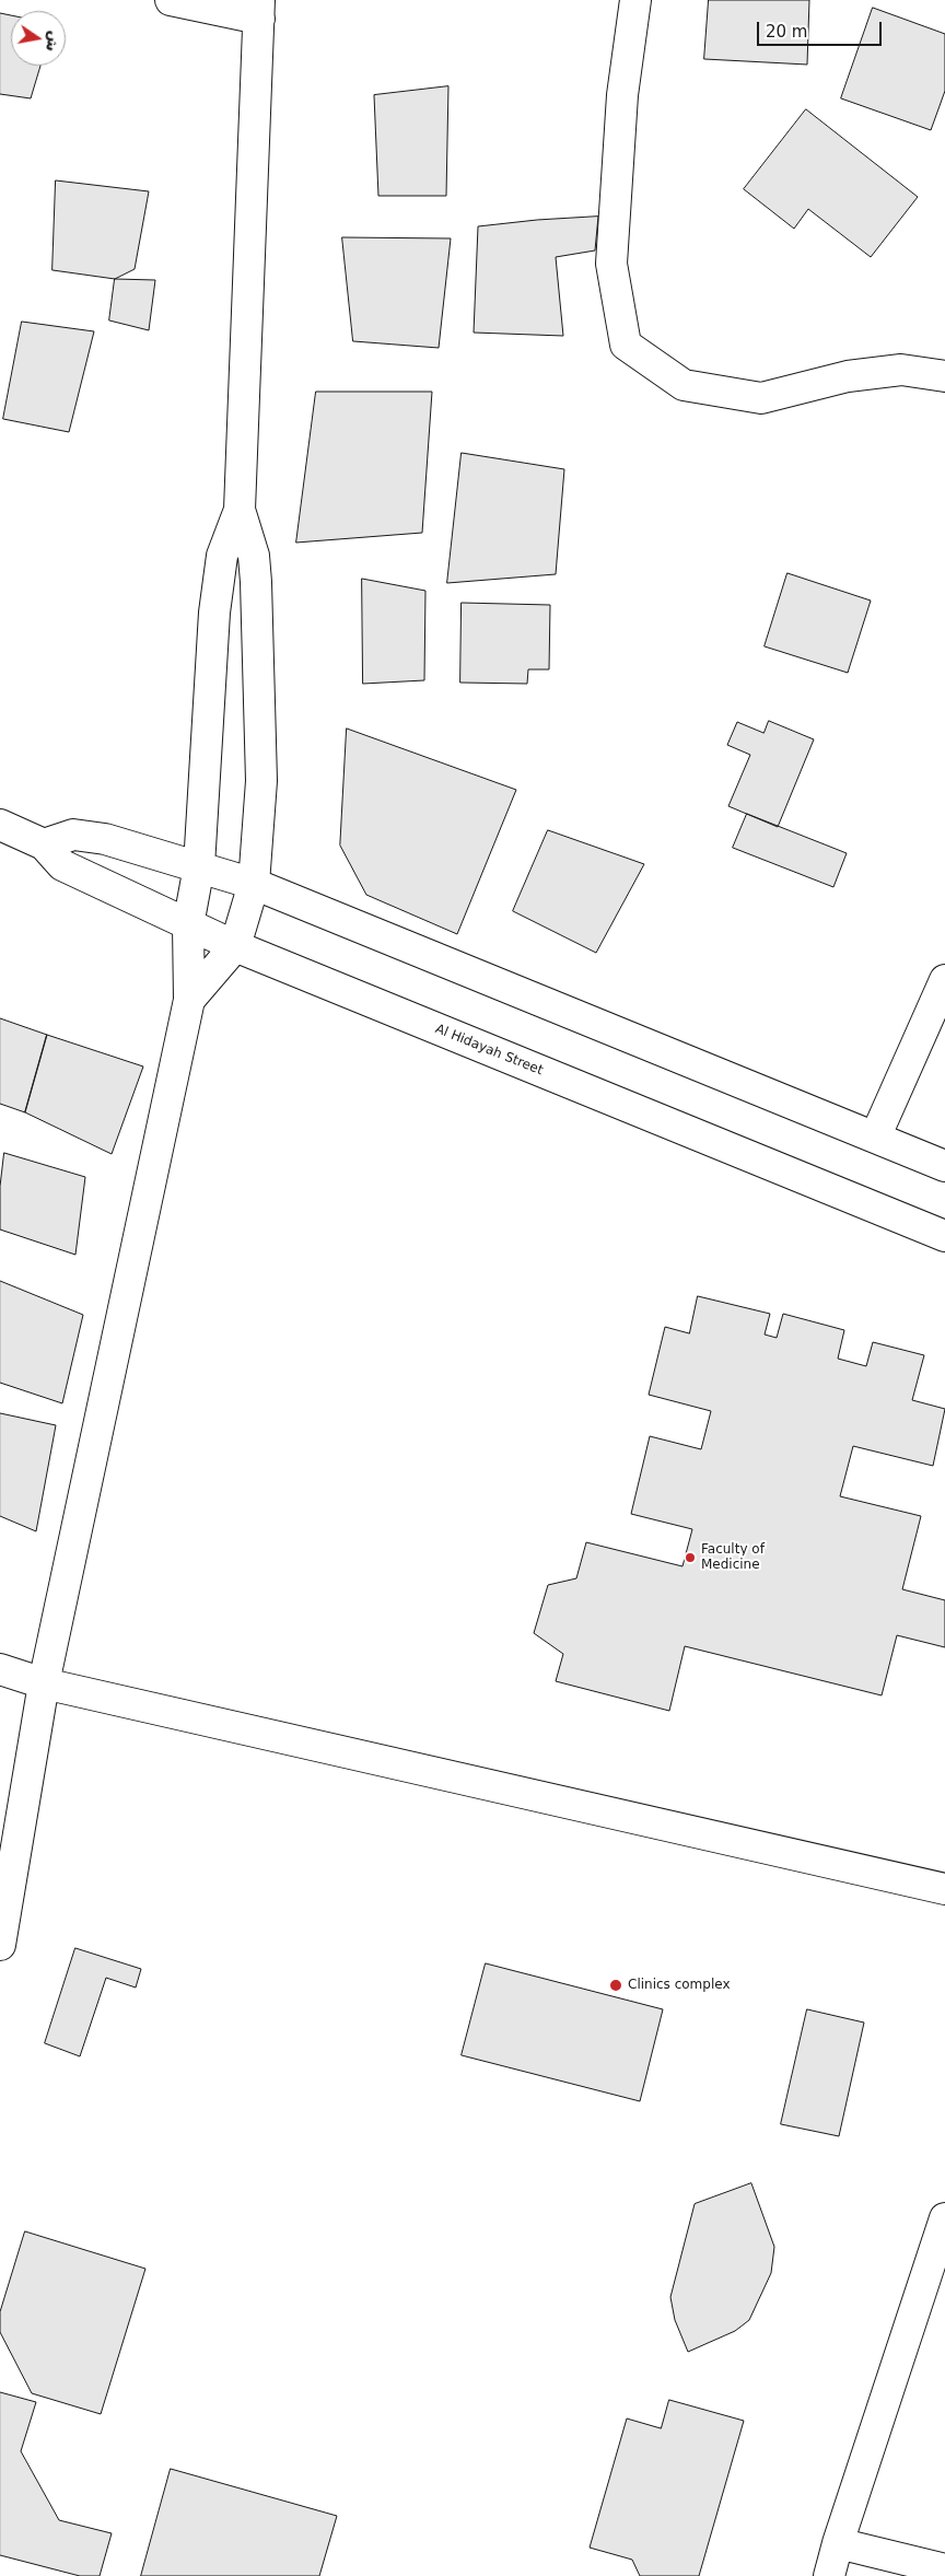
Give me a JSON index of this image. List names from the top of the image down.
{
  "streets": {
    "street": ["Al Hidayah Street"]
  },
  "places": ["Faculty of Medicine", "Clinics complex"],
  "scale_bar": "20 m",
  "north": "right"
}
